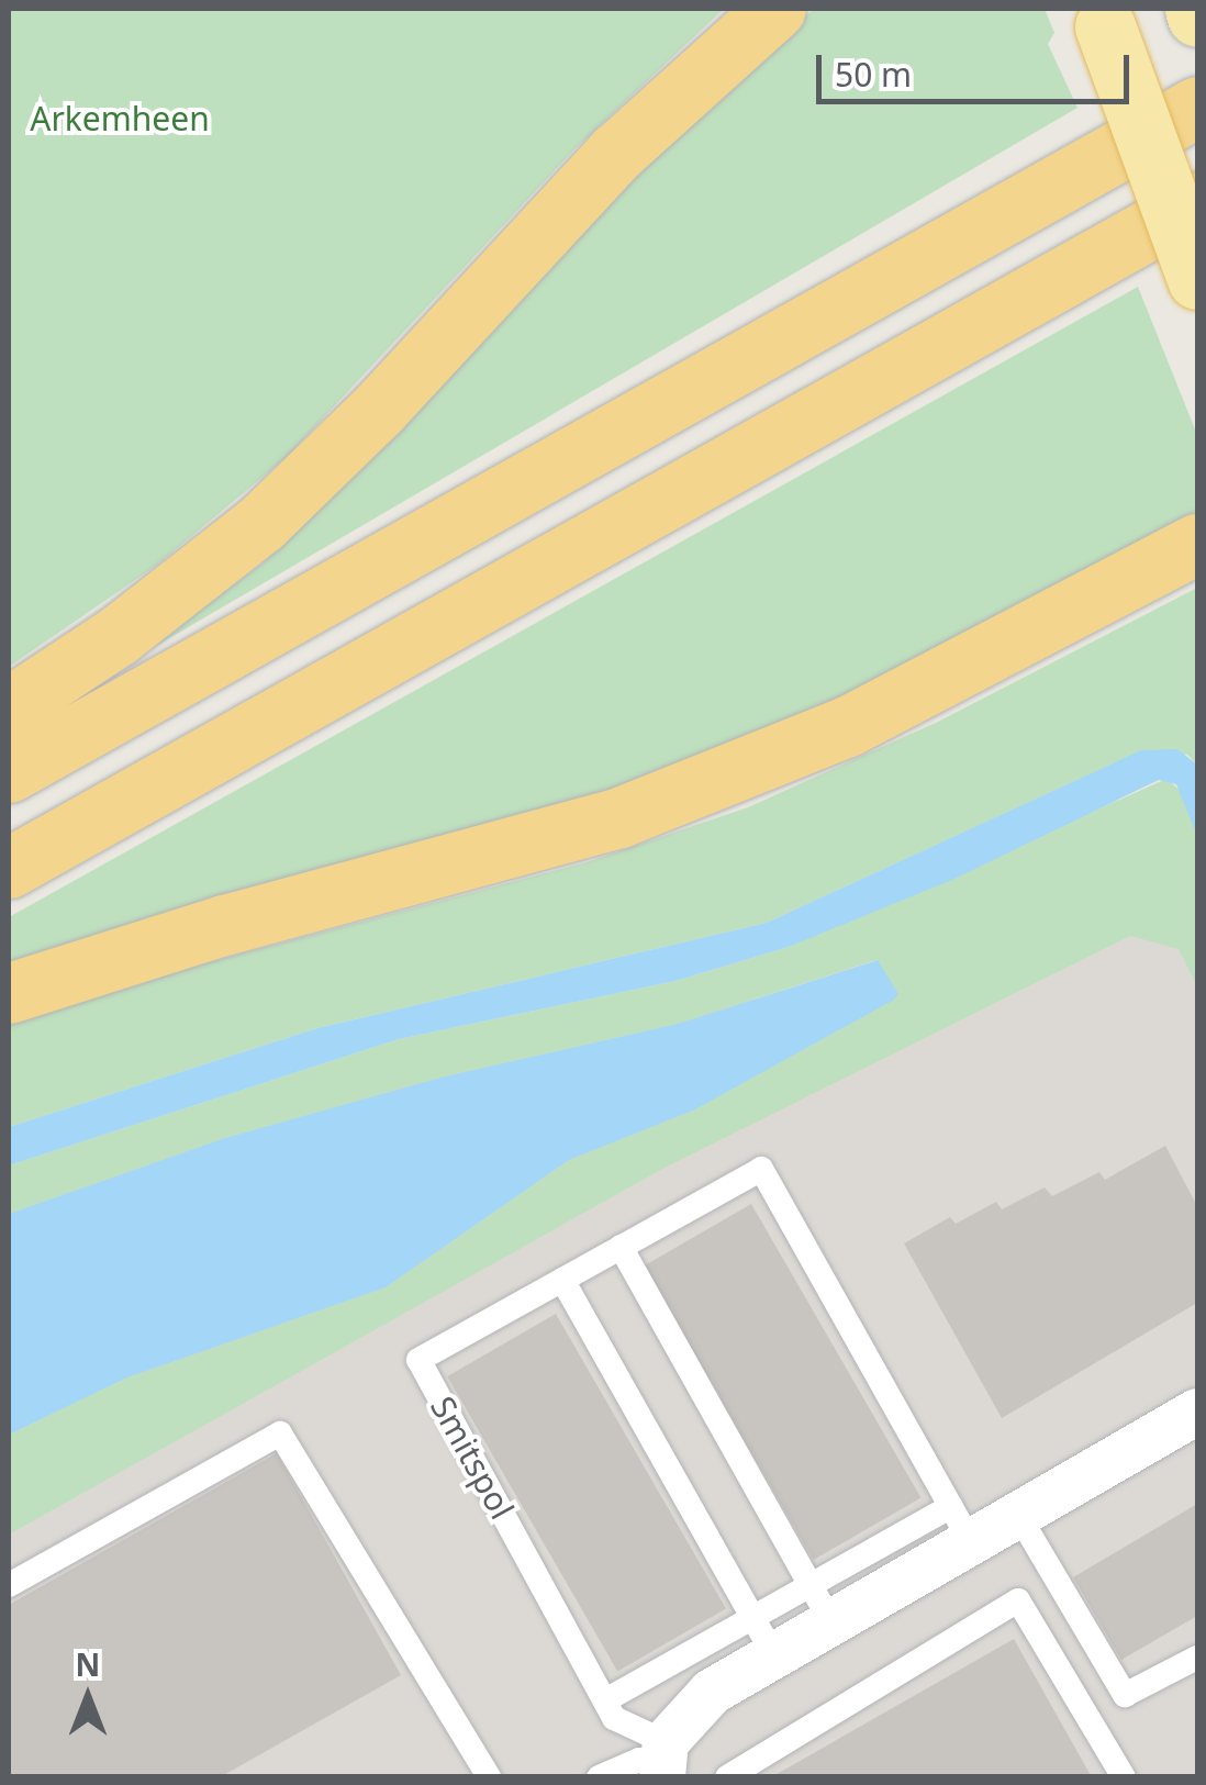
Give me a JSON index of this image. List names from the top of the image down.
{
  "streets": {
    "lane": ["Smitspol"]
  },
  "parks": ["Arkemheen"],
  "scale_bar": "50 m",
  "north": "top"
}
